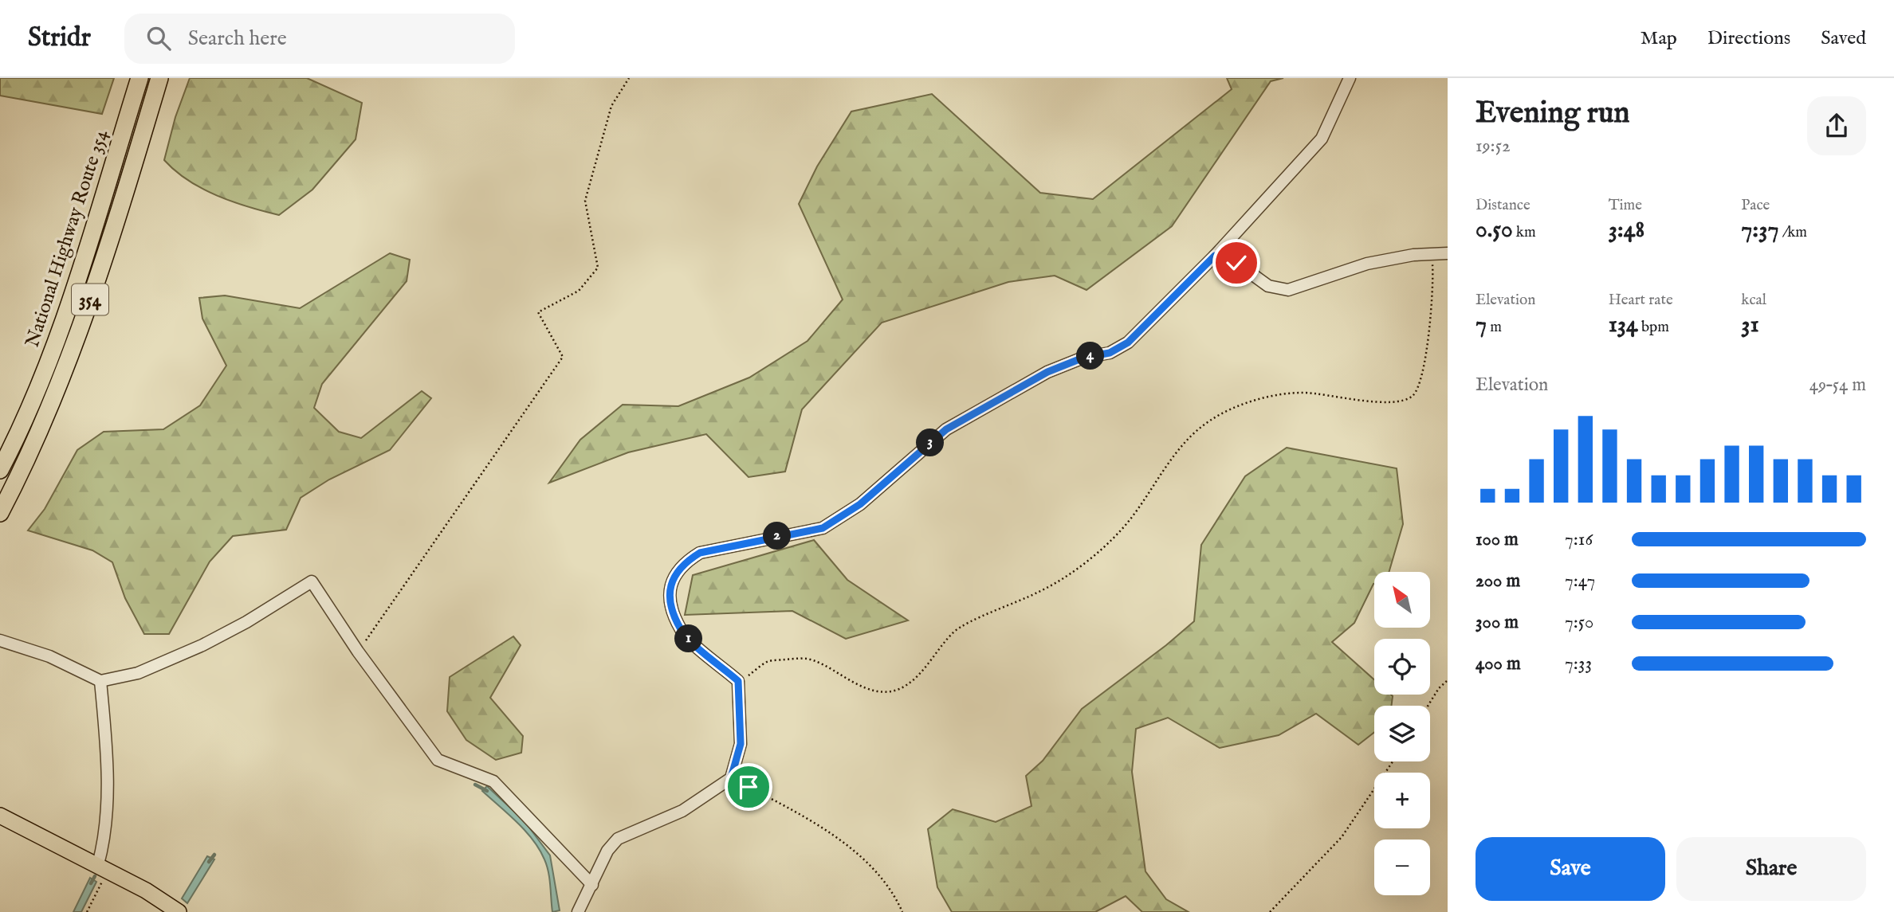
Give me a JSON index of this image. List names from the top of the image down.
{
  "streets": {
    "highway": ["National Highway Route 354", "354"]
  },
  "north": "top left",
  "page": {
    "header": "Stridr",
    "search": "Search here",
    "nav": ["Map", "Directions", "Saved"],
    "heading": ["Evening run", "19:52"],
    "stats": [
      ["Distance", "0.50 km"],
      ["Time", "3:48"],
      ["Pace", "7:37 /km"],
      ["Elevation", "7 m"],
      ["Heart rate", "134 bpm"],
      ["kcal", "31"]
    ],
    "pins": [
      "4",
      "3",
      "2",
      "1"
    ],
    "chart": ["Elevation", "49–54 m"],
    "list": [
      {
        "name": "100 m",
        "note": "7:16"
      },
      {
        "name": "200 m",
        "note": "7:47"
      },
      {
        "name": "300 m",
        "note": "7:50"
      },
      {
        "name": "400 m",
        "note": "7:33"
      }
    ],
    "map_buttons": ["+", "−"],
    "buttons": ["Save", "Share"]
  }
}
